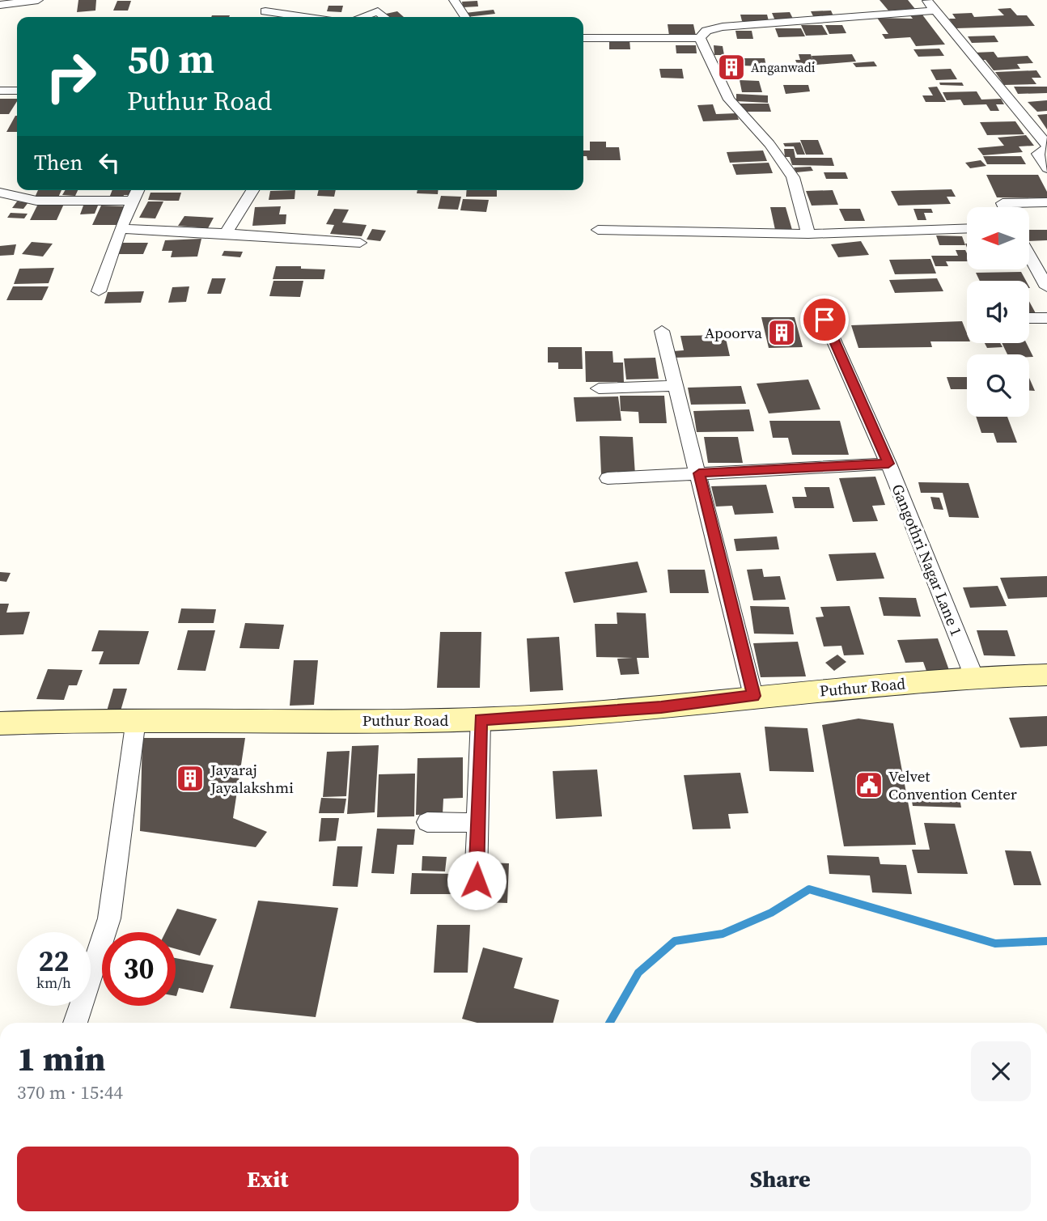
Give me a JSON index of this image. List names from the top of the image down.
{
  "streets": {
    "street": ["Gangothri Nagar Lane 1", "Puthur Road"]
  },
  "crossings": [
    ["Gangothri Nagar Lane 1", "Puthur Road"]
  ],
  "places": {
    "building": ["Anganwadi", "Apoorva", "Jayaraj Jayalakshmi"],
    "public building": ["Velvet Convention Center"]
  },
  "north": "left",
  "page": {
    "turn": ["50 m", "Puthur Road"],
    "then": "Then",
    "speed": "22 km/h",
    "limit": "30",
    "heading": ["1 min", "370 m · 15:44"],
    "buttons": ["Exit", "Share"]
  }
}
